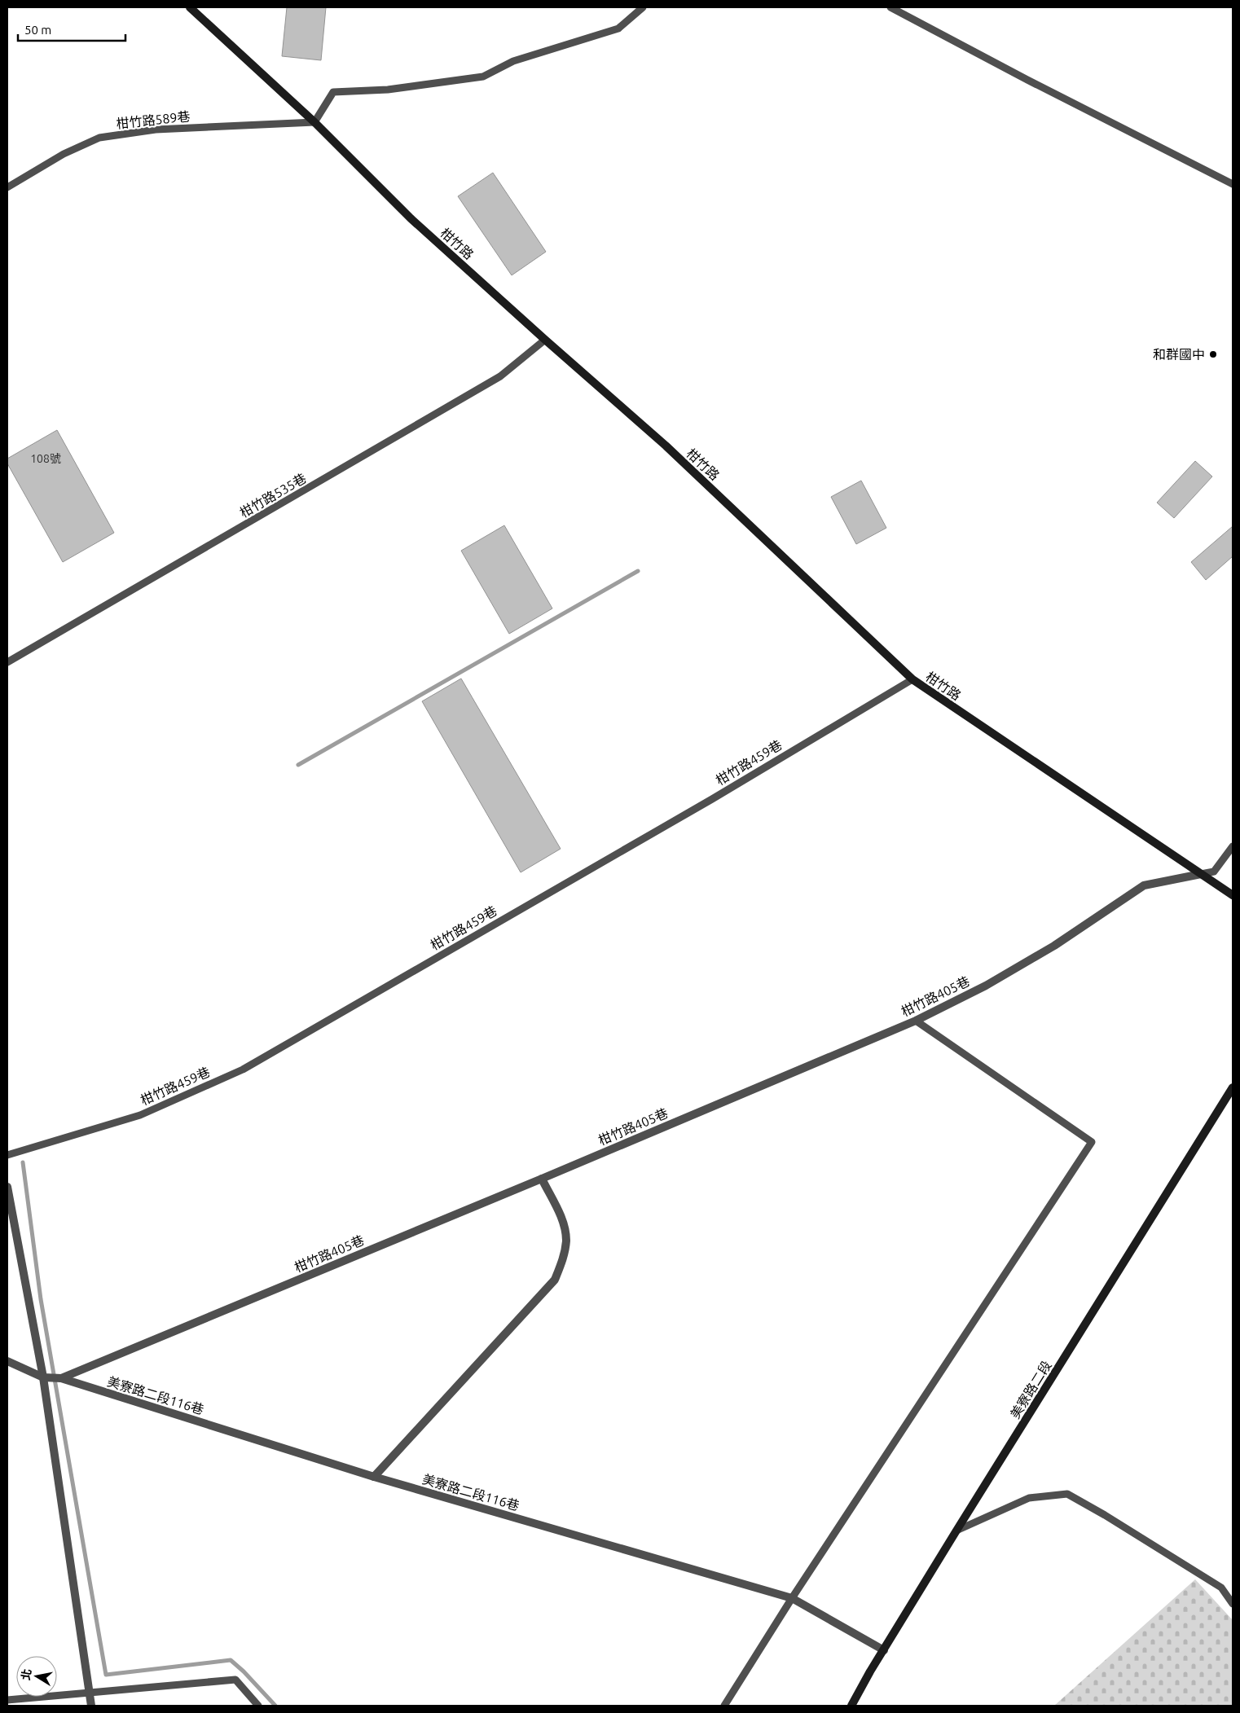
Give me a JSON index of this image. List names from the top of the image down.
{
  "streets": {
    "street": [
      "柑竹路",
      "柑竹路405巷",
      "美寮路二段",
      "美寮路二段116巷"
    ],
    "lane": ["柑竹路589巷", "柑竹路535巷", "柑竹路459巷"]
  },
  "crossings": [
    ["柑竹路589巷", "柑竹路"],
    ["柑竹路", "柑竹路535巷"],
    ["柑竹路", "柑竹路459巷"],
    ["柑竹路", "柑竹路405巷"],
    ["柑竹路405巷", "美寮路二段116巷"],
    ["美寮路二段", "美寮路二段116巷"]
  ],
  "places": ["和群國中"],
  "house_numbers": ["108號"],
  "scale_bar": "50 m",
  "north": "left"
}
